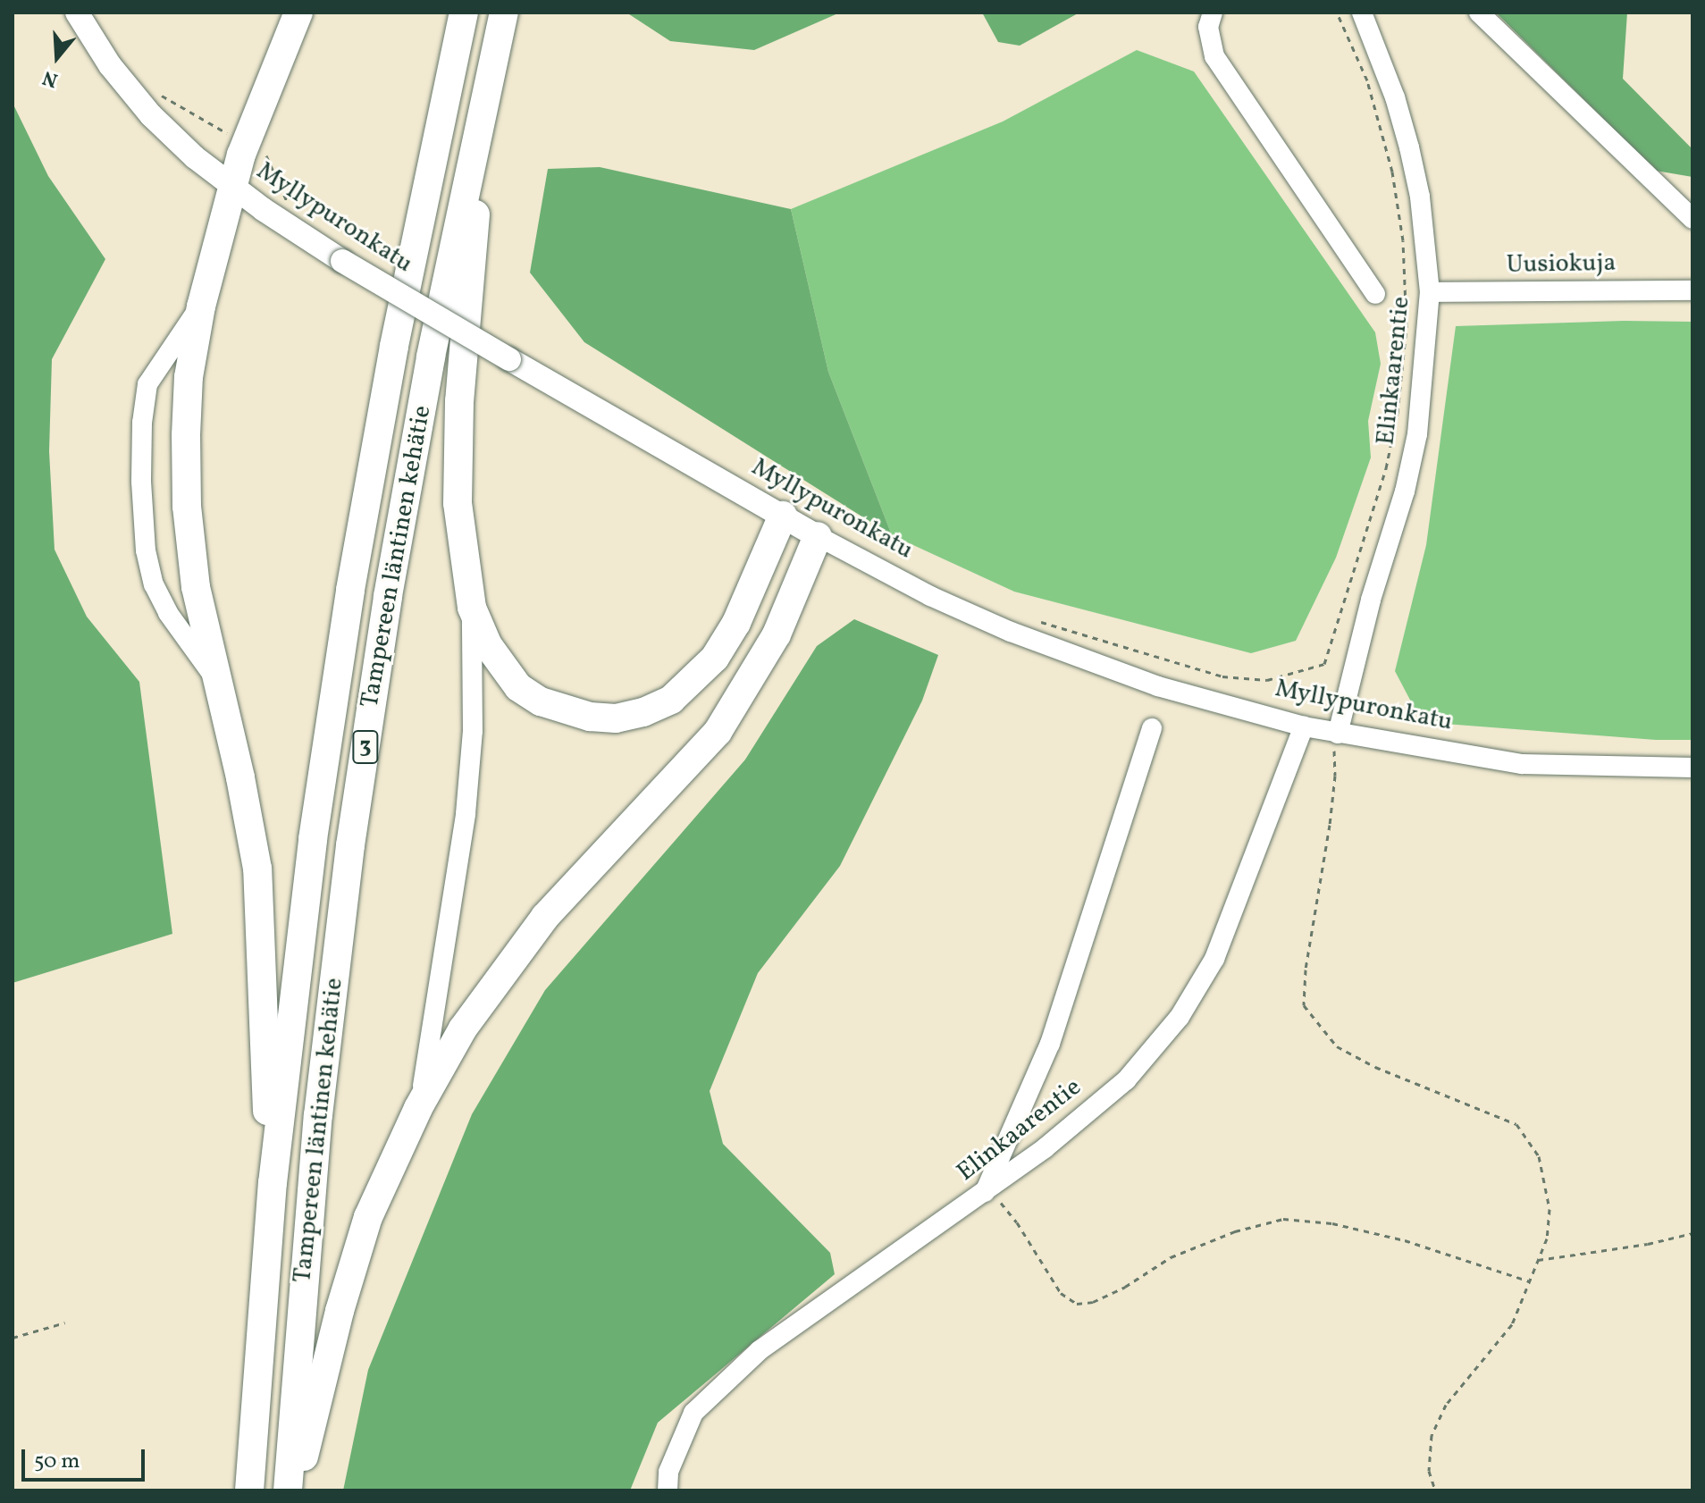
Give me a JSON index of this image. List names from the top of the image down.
{
  "streets": {
    "highway": ["Tampereen läntinen kehätie", "3"],
    "main road": ["Myllypuronkatu"],
    "street": ["Uusiokuja", "Elinkaarentie"]
  },
  "crossings": [
    ["Myllypuronkatu", "Elinkaarentie"],
    ["Uusiokuja", "Elinkaarentie"]
  ],
  "scale_bar": "50 m",
  "north": "bottom"
}
